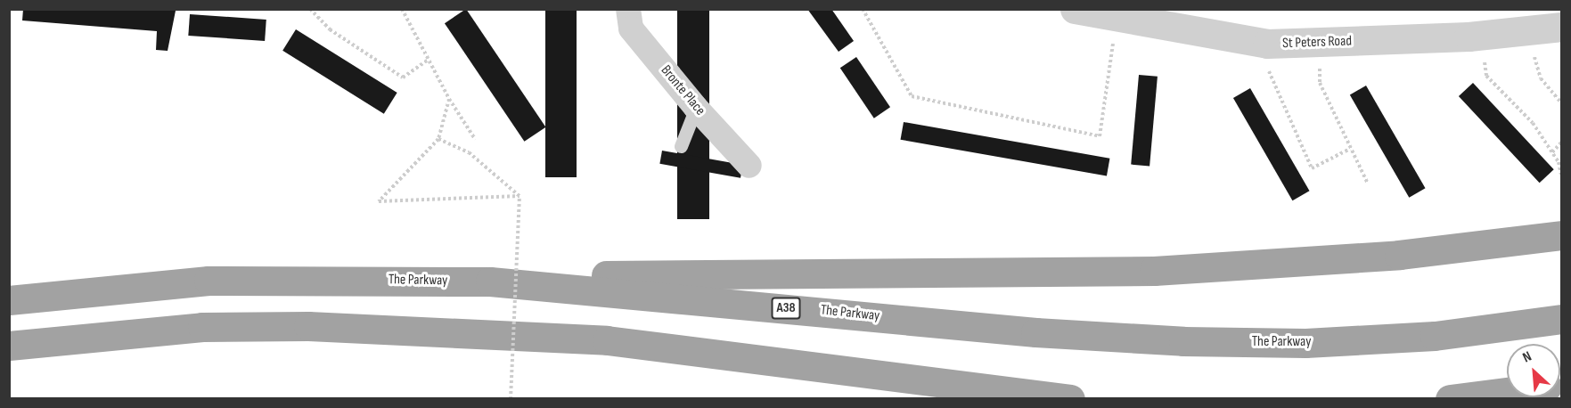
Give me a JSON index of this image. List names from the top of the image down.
{
  "streets": {
    "highway": ["The Parkway", "A38"],
    "street": ["St Peters Road", "Bronte Place"]
  },
  "crossings": [
    ["The Parkway", "A38"]
  ],
  "north": "top left"
}
